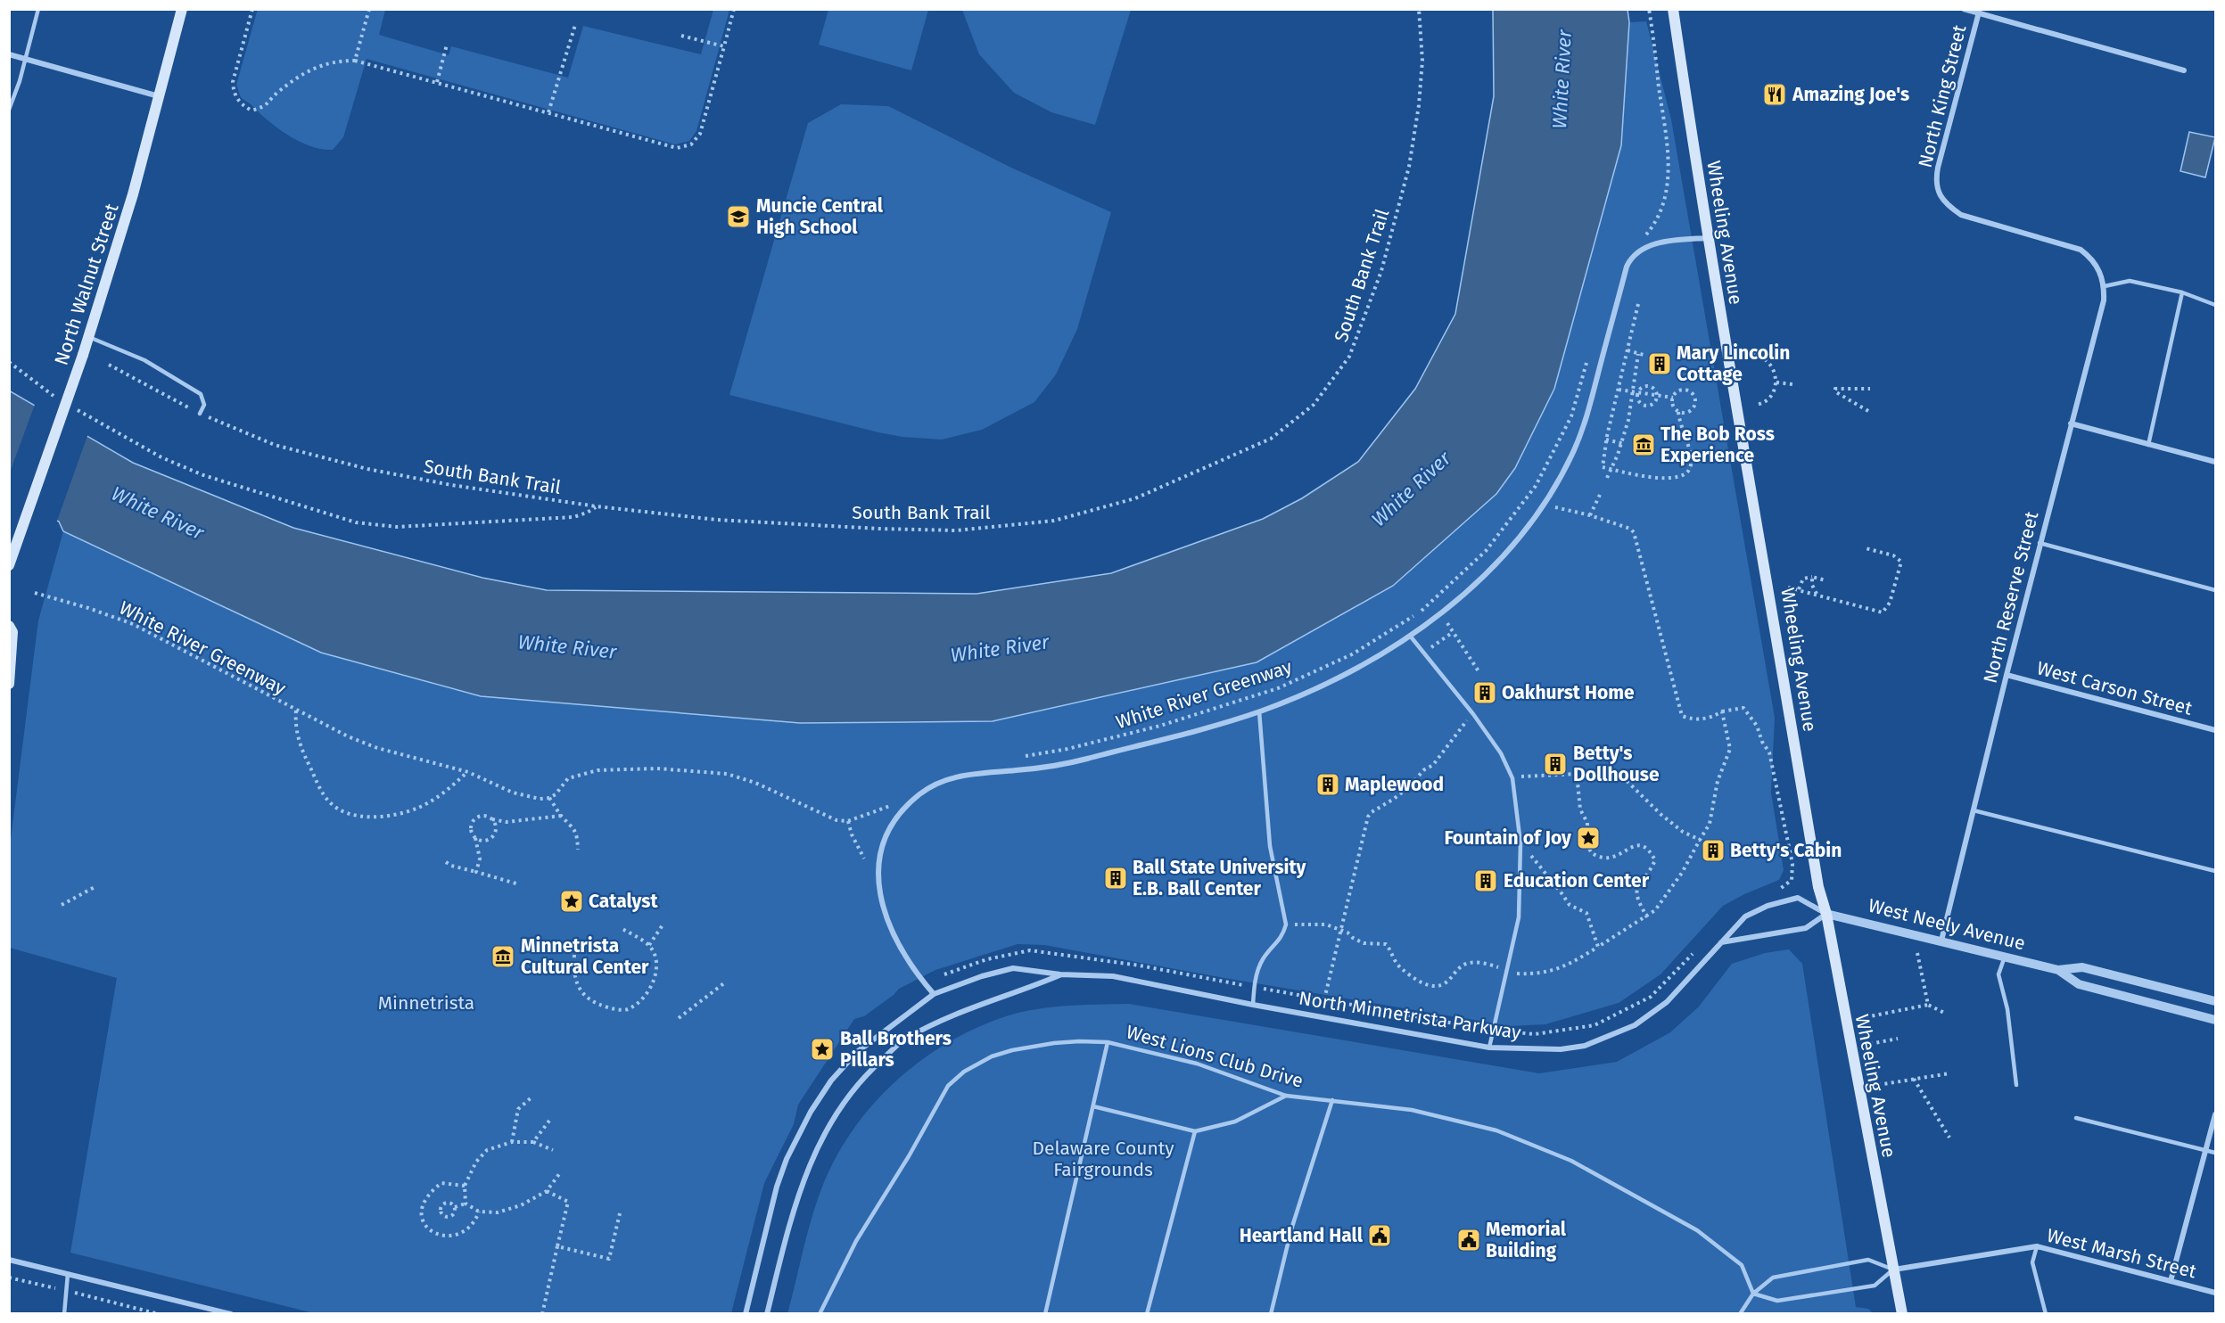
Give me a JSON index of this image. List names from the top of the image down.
{
  "streets": {
    "main road": ["Wheeling Avenue", "North Walnut Street"],
    "street": [
      "North King Street",
      "North Reserve Street",
      "West Carson Street",
      "West Neely Avenue",
      "North Minnetrista Parkway",
      "West Marsh Street"
    ],
    "lane": ["West Lions Club Drive"],
    "path": ["South Bank Trail", "White River Greenway"]
  },
  "crossings": [
    ["North King Street", "North Reserve Street"],
    ["Wheeling Avenue", "West Neely Avenue"],
    ["Wheeling Avenue", "North Minnetrista Parkway"],
    ["Wheeling Avenue", "West Marsh Street"],
    ["North Reserve Street", "West Carson Street"],
    ["North Reserve Street", "West Neely Avenue"],
    ["West Neely Avenue", "North Minnetrista Parkway"]
  ],
  "water": ["White River"],
  "parks": ["Minnetrista", "Delaware County Fairgrounds"],
  "places": {
    "restaurant": ["Amazing Joe's"],
    "school or university": ["Muncie Central High School"],
    "building": [
      "Mary Lincolin Cottage",
      "Oakhurst Home",
      "Betty's Dollhouse",
      "Maplewood",
      "Betty's Cabin",
      "Ball State University E.B. Ball Center",
      "Education Center"
    ],
    "museum": ["The Bob Ross Experience", "Minnetrista Cultural Center"],
    "place": ["Fountain of Joy", "Catalyst", "Ball Brothers Pillars"],
    "public building": ["Heartland Hall", "Memorial Building"]
  }
}
